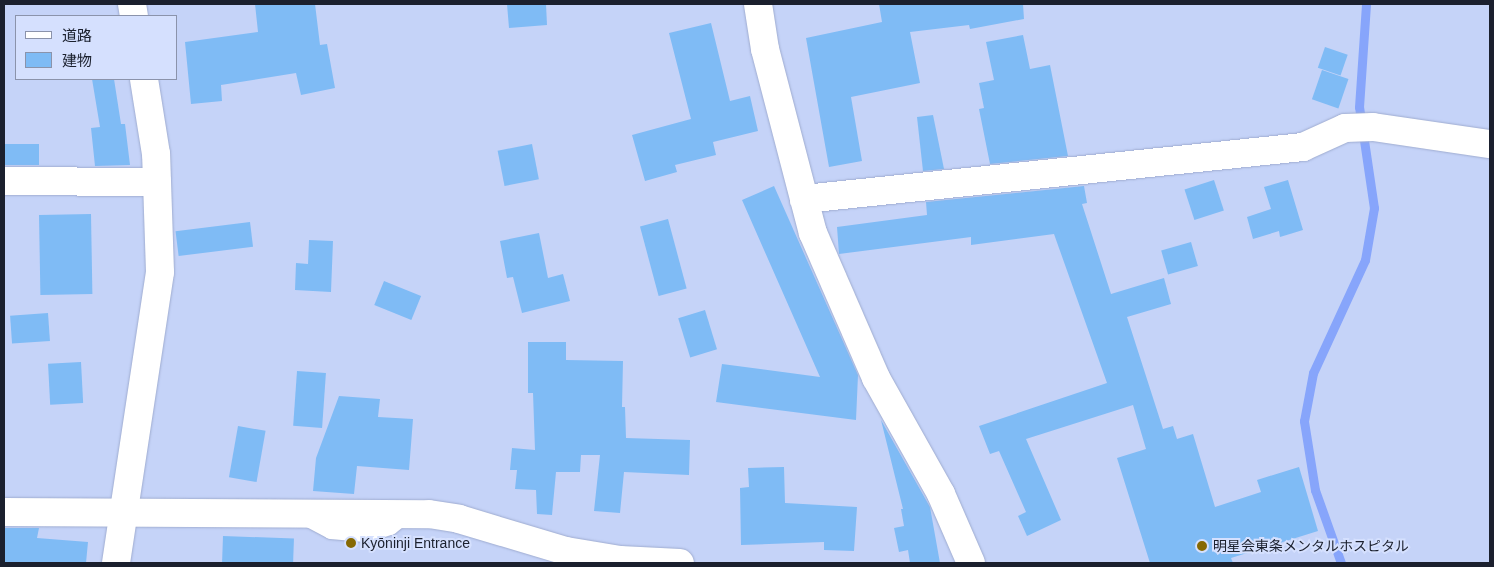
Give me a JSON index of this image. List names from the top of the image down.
{
  "places": ["Kyōninji Entrance", "明星会東条メンタルホスピタル"],
  "legend": ["道路", "建物"]
}
